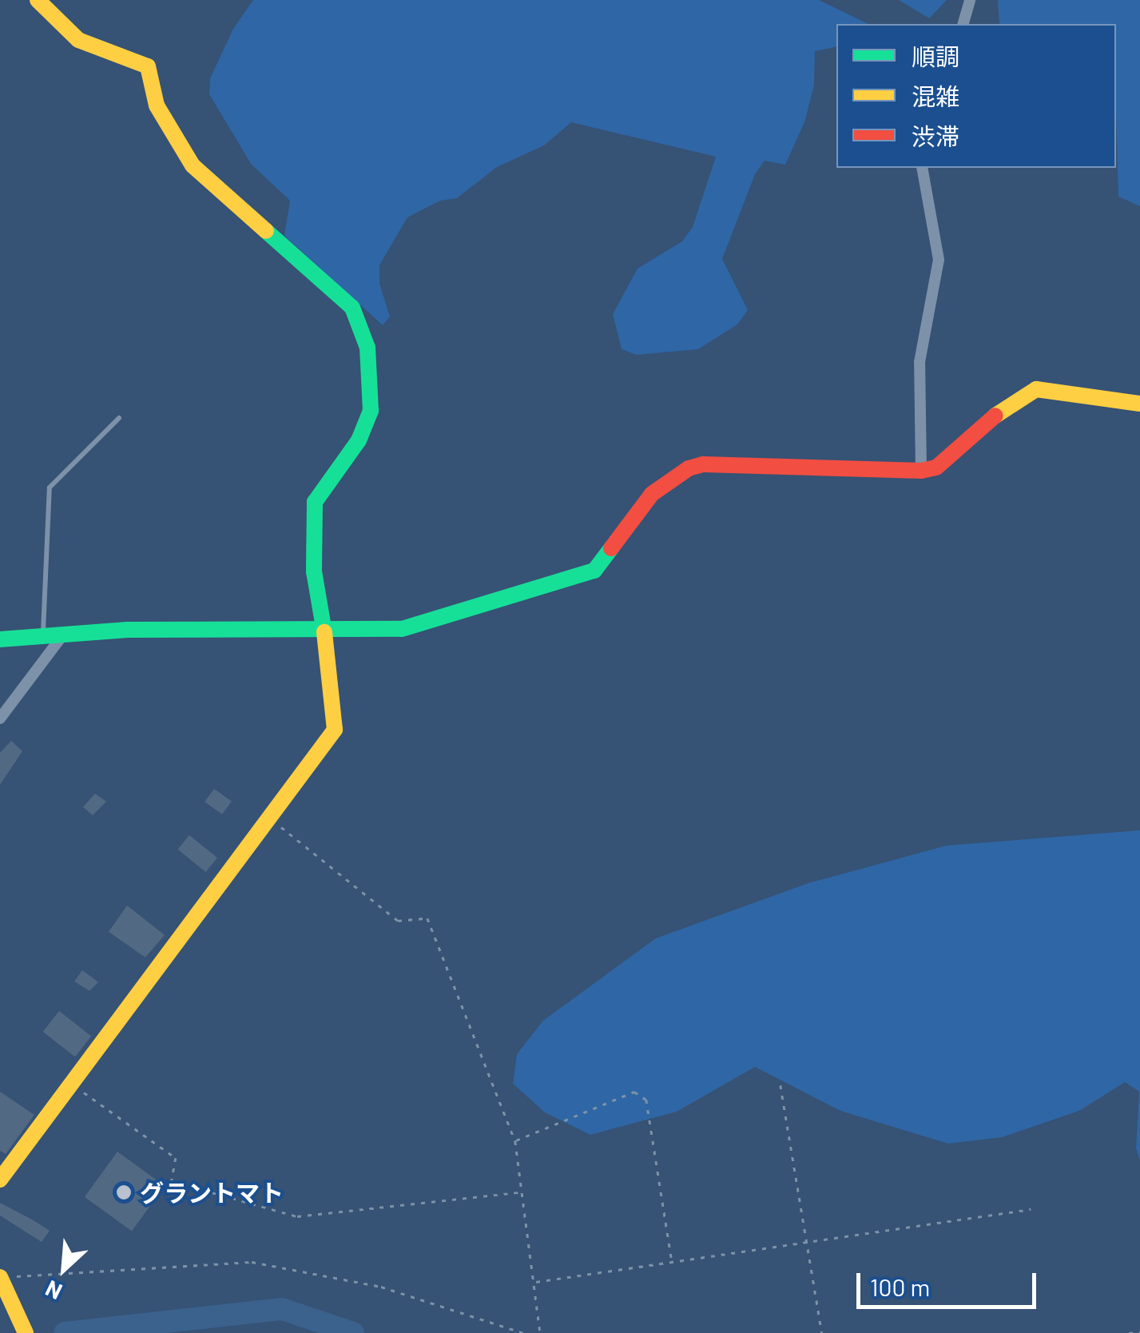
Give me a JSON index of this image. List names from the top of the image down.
{
  "places": ["グラントマト"],
  "legend": ["順調", "混雑", "渋滞"],
  "scale_bar": "100 m",
  "north": "bottom left"
}
